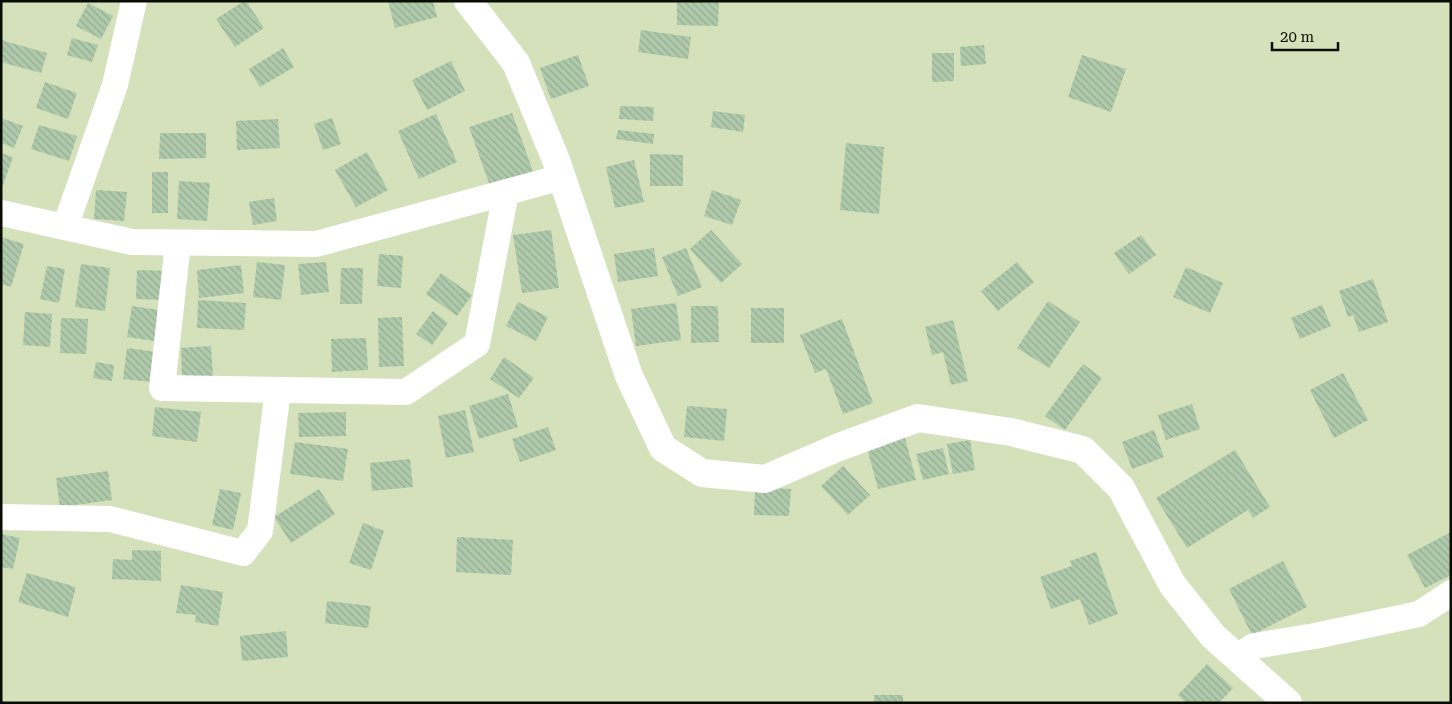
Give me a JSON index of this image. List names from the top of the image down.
{
  "scale_bar": "20 m"
}
